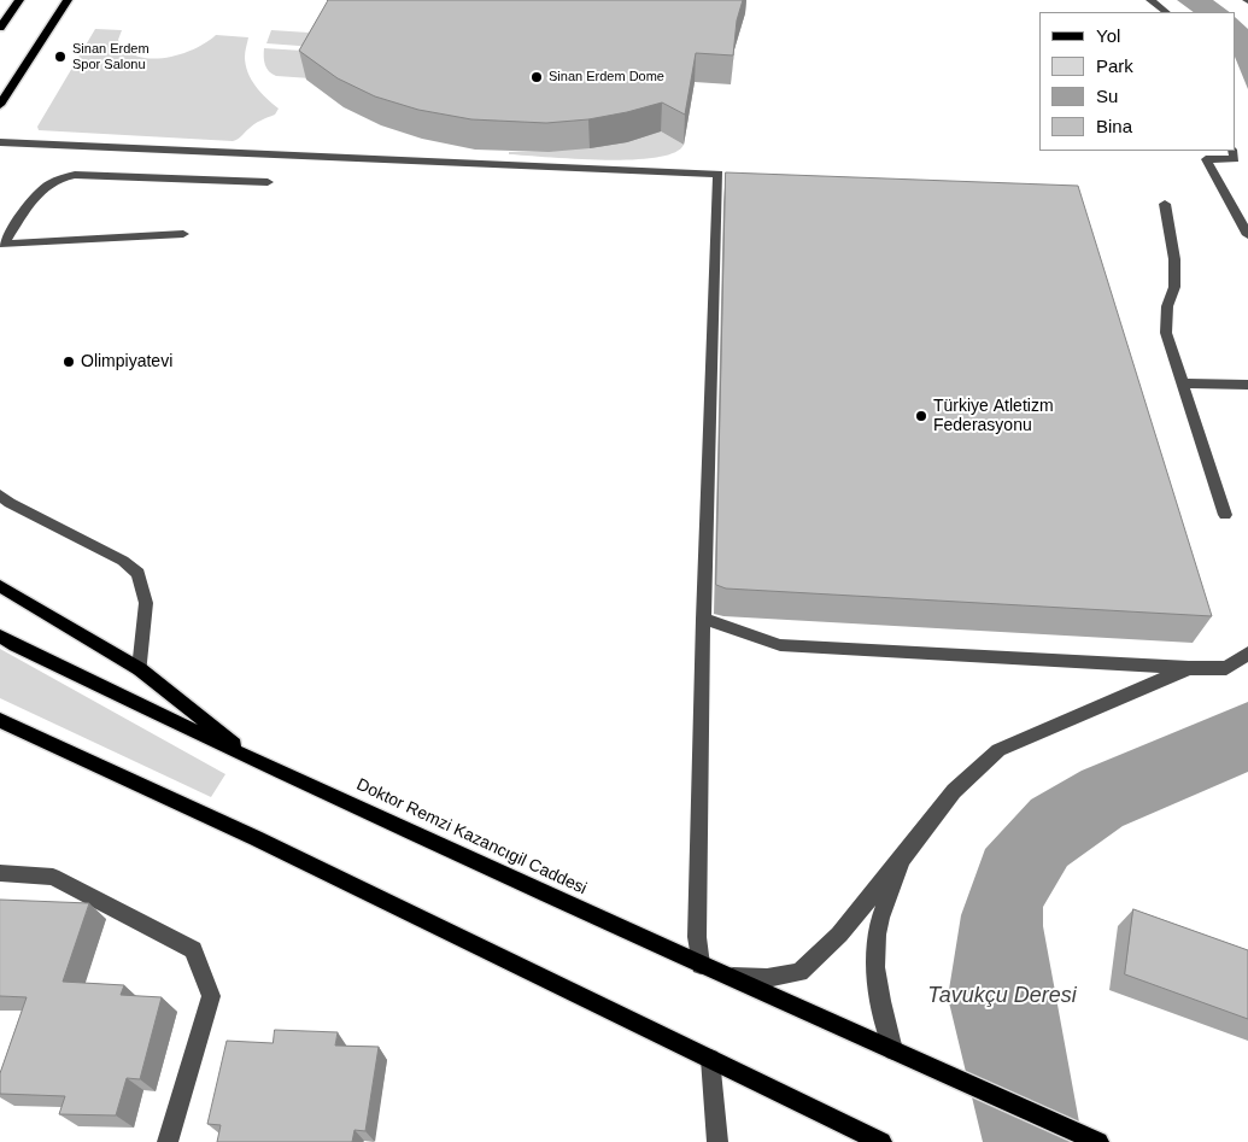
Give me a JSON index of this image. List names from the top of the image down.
{
  "streets": {
    "main road": ["Doktor Remzi Kazancıgil Caddesi"]
  },
  "water": ["Tavukçu Deresi"],
  "places": [
    "Sinan Erdem Spor Salonu",
    "Sinan Erdem Dome",
    "Olimpiyatevi",
    "Türkiye Atletizm Federasyonu"
  ],
  "legend": [
    "Yol",
    "Park",
    "Su",
    "Bina"
  ]
}
